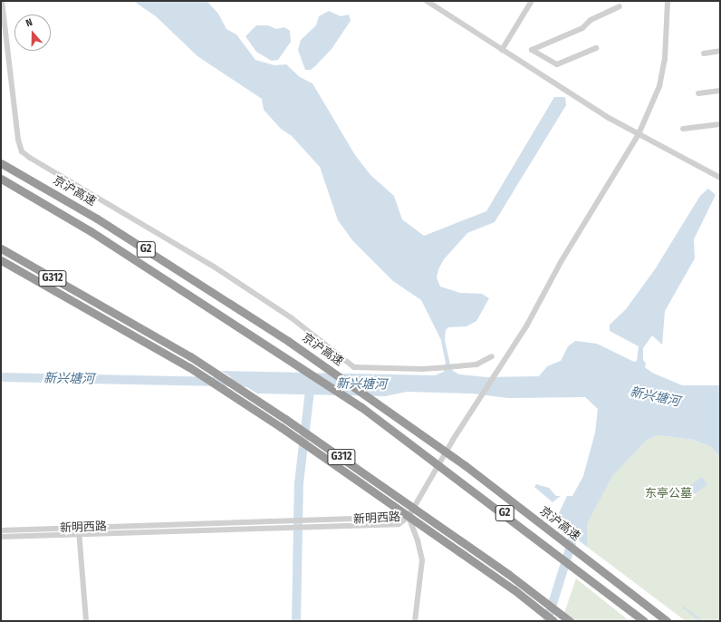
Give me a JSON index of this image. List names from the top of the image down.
{
  "streets": {
    "highway": ["京沪高速", "G2", "G312"],
    "street": ["新明西路"]
  },
  "water": ["新兴塘河"],
  "parks": ["东亭公墓"],
  "north": "top"
}
